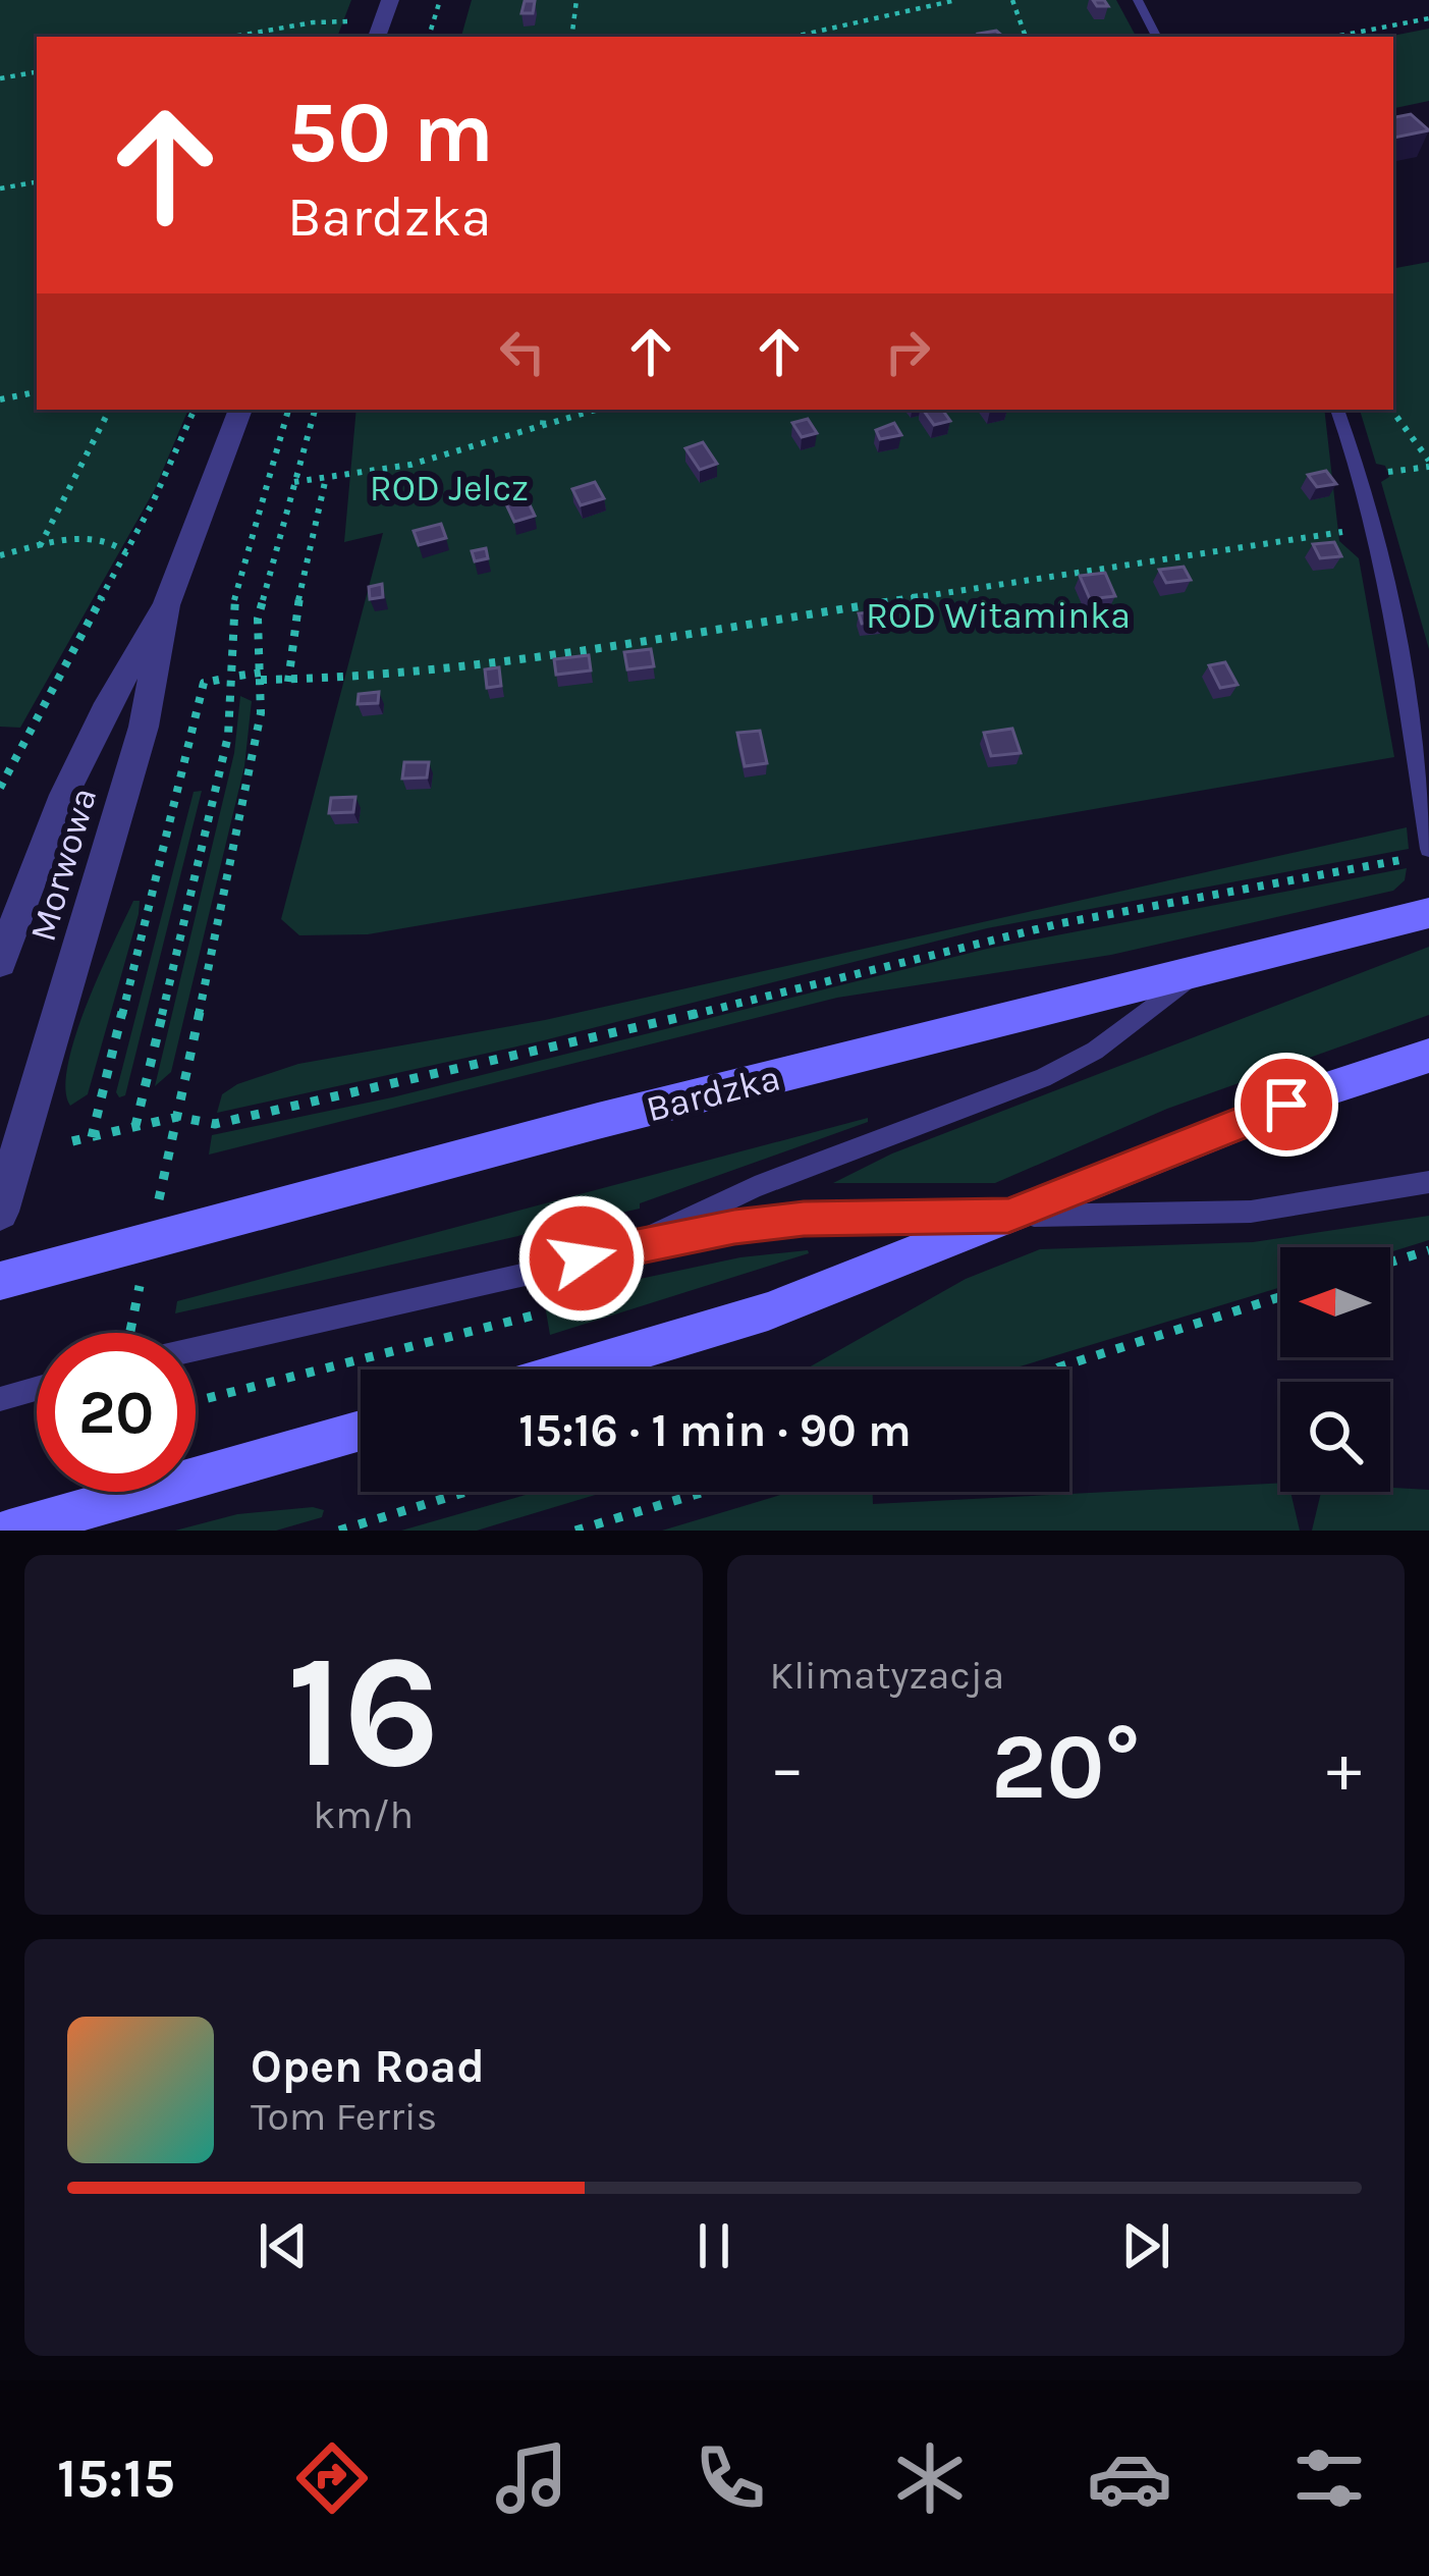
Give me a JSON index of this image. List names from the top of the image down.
{
  "streets": {
    "main road": ["Bardzka"],
    "street": ["Morwowa"]
  },
  "parks": ["ROD Jelcz", "ROD Witaminka"],
  "north": "left",
  "page": {
    "turn": ["50 m", "Bardzka"],
    "limit": "20",
    "trip": "15:16 · 1 min · 90 m",
    "tile": [
      ["16", "km/h"],
      "Klimatyzacja"
    ],
    "heat": ["−", "20°", "+"],
    "song": ["Open Road", "Tom Ferris"],
    "tabs": "15:15"
  }
}
